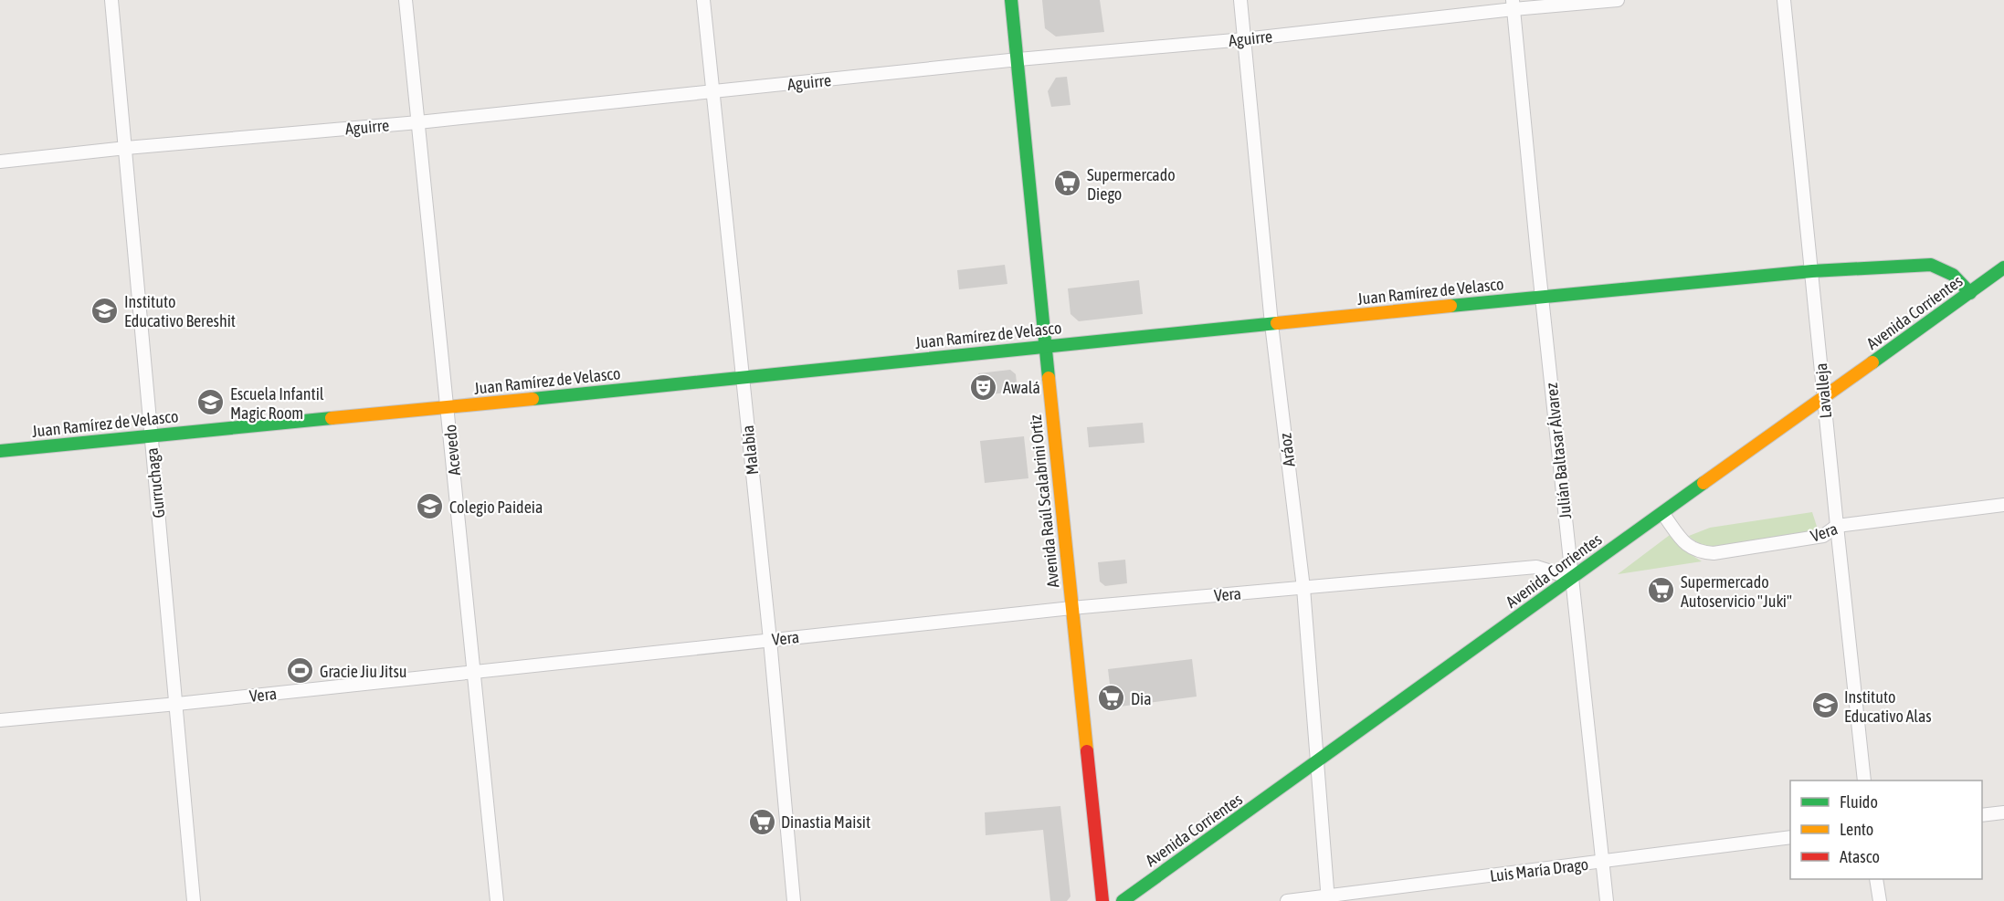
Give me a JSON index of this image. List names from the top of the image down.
{
  "streets": {
    "main road": ["Juan Ramírez de Velasco", "Avenida Corrientes", "Avenida Raúl Scalabrini Ortiz"],
    "street": [
      "Aguirre",
      "Lavalleja",
      "Acevedo",
      "Malabia",
      "Aráoz",
      "Julián Baltasar Álvarez",
      "Gurruchaga",
      "Vera",
      "Luis María Drago"
    ]
  },
  "crossings": [
    ["Aguirre", "Acevedo"],
    ["Aguirre", "Malabia"],
    ["Aguirre", "Aráoz"],
    ["Aguirre", "Julián Baltasar Álvarez"],
    ["Aguirre", "Gurruchaga"],
    ["Aguirre", "Avenida Raúl Scalabrini Ortiz"],
    ["Juan Ramírez de Velasco", "Avenida Corrientes"],
    ["Juan Ramírez de Velasco", "Lavalleja"],
    ["Juan Ramírez de Velasco", "Acevedo"],
    ["Juan Ramírez de Velasco", "Malabia"],
    ["Juan Ramírez de Velasco", "Aráoz"],
    ["Juan Ramírez de Velasco", "Julián Baltasar Álvarez"],
    ["Juan Ramírez de Velasco", "Gurruchaga"],
    ["Juan Ramírez de Velasco", "Avenida Raúl Scalabrini Ortiz"],
    ["Avenida Corrientes", "Lavalleja"],
    ["Avenida Corrientes", "Aráoz"],
    ["Avenida Corrientes", "Julián Baltasar Álvarez"],
    ["Avenida Corrientes", "Vera"],
    ["Lavalleja", "Vera"],
    ["Acevedo", "Vera"],
    ["Malabia", "Vera"],
    ["Aráoz", "Vera"],
    ["Aráoz", "Luis María Drago"],
    ["Julián Baltasar Álvarez", "Vera"],
    ["Julián Baltasar Álvarez", "Luis María Drago"],
    ["Gurruchaga", "Vera"],
    ["Avenida Raúl Scalabrini Ortiz", "Vera"]
  ],
  "places": {
    "supermarket": [
      "Supermercado Diego",
      "Supermercado Autoservicio \"Juki\"",
      "Dia",
      "Dinastia Maisit"
    ],
    "school or university": [
      "Instituto Educativo Bereshit",
      "Escuela Infantil Magic Room",
      "Colegio Paideia",
      "Instituto Educativo Alas"
    ],
    "theatre": ["Awalá"],
    "sports": ["Gracie Jiu Jitsu"]
  },
  "legend": ["Fluido", "Lento", "Atasco"]
}
